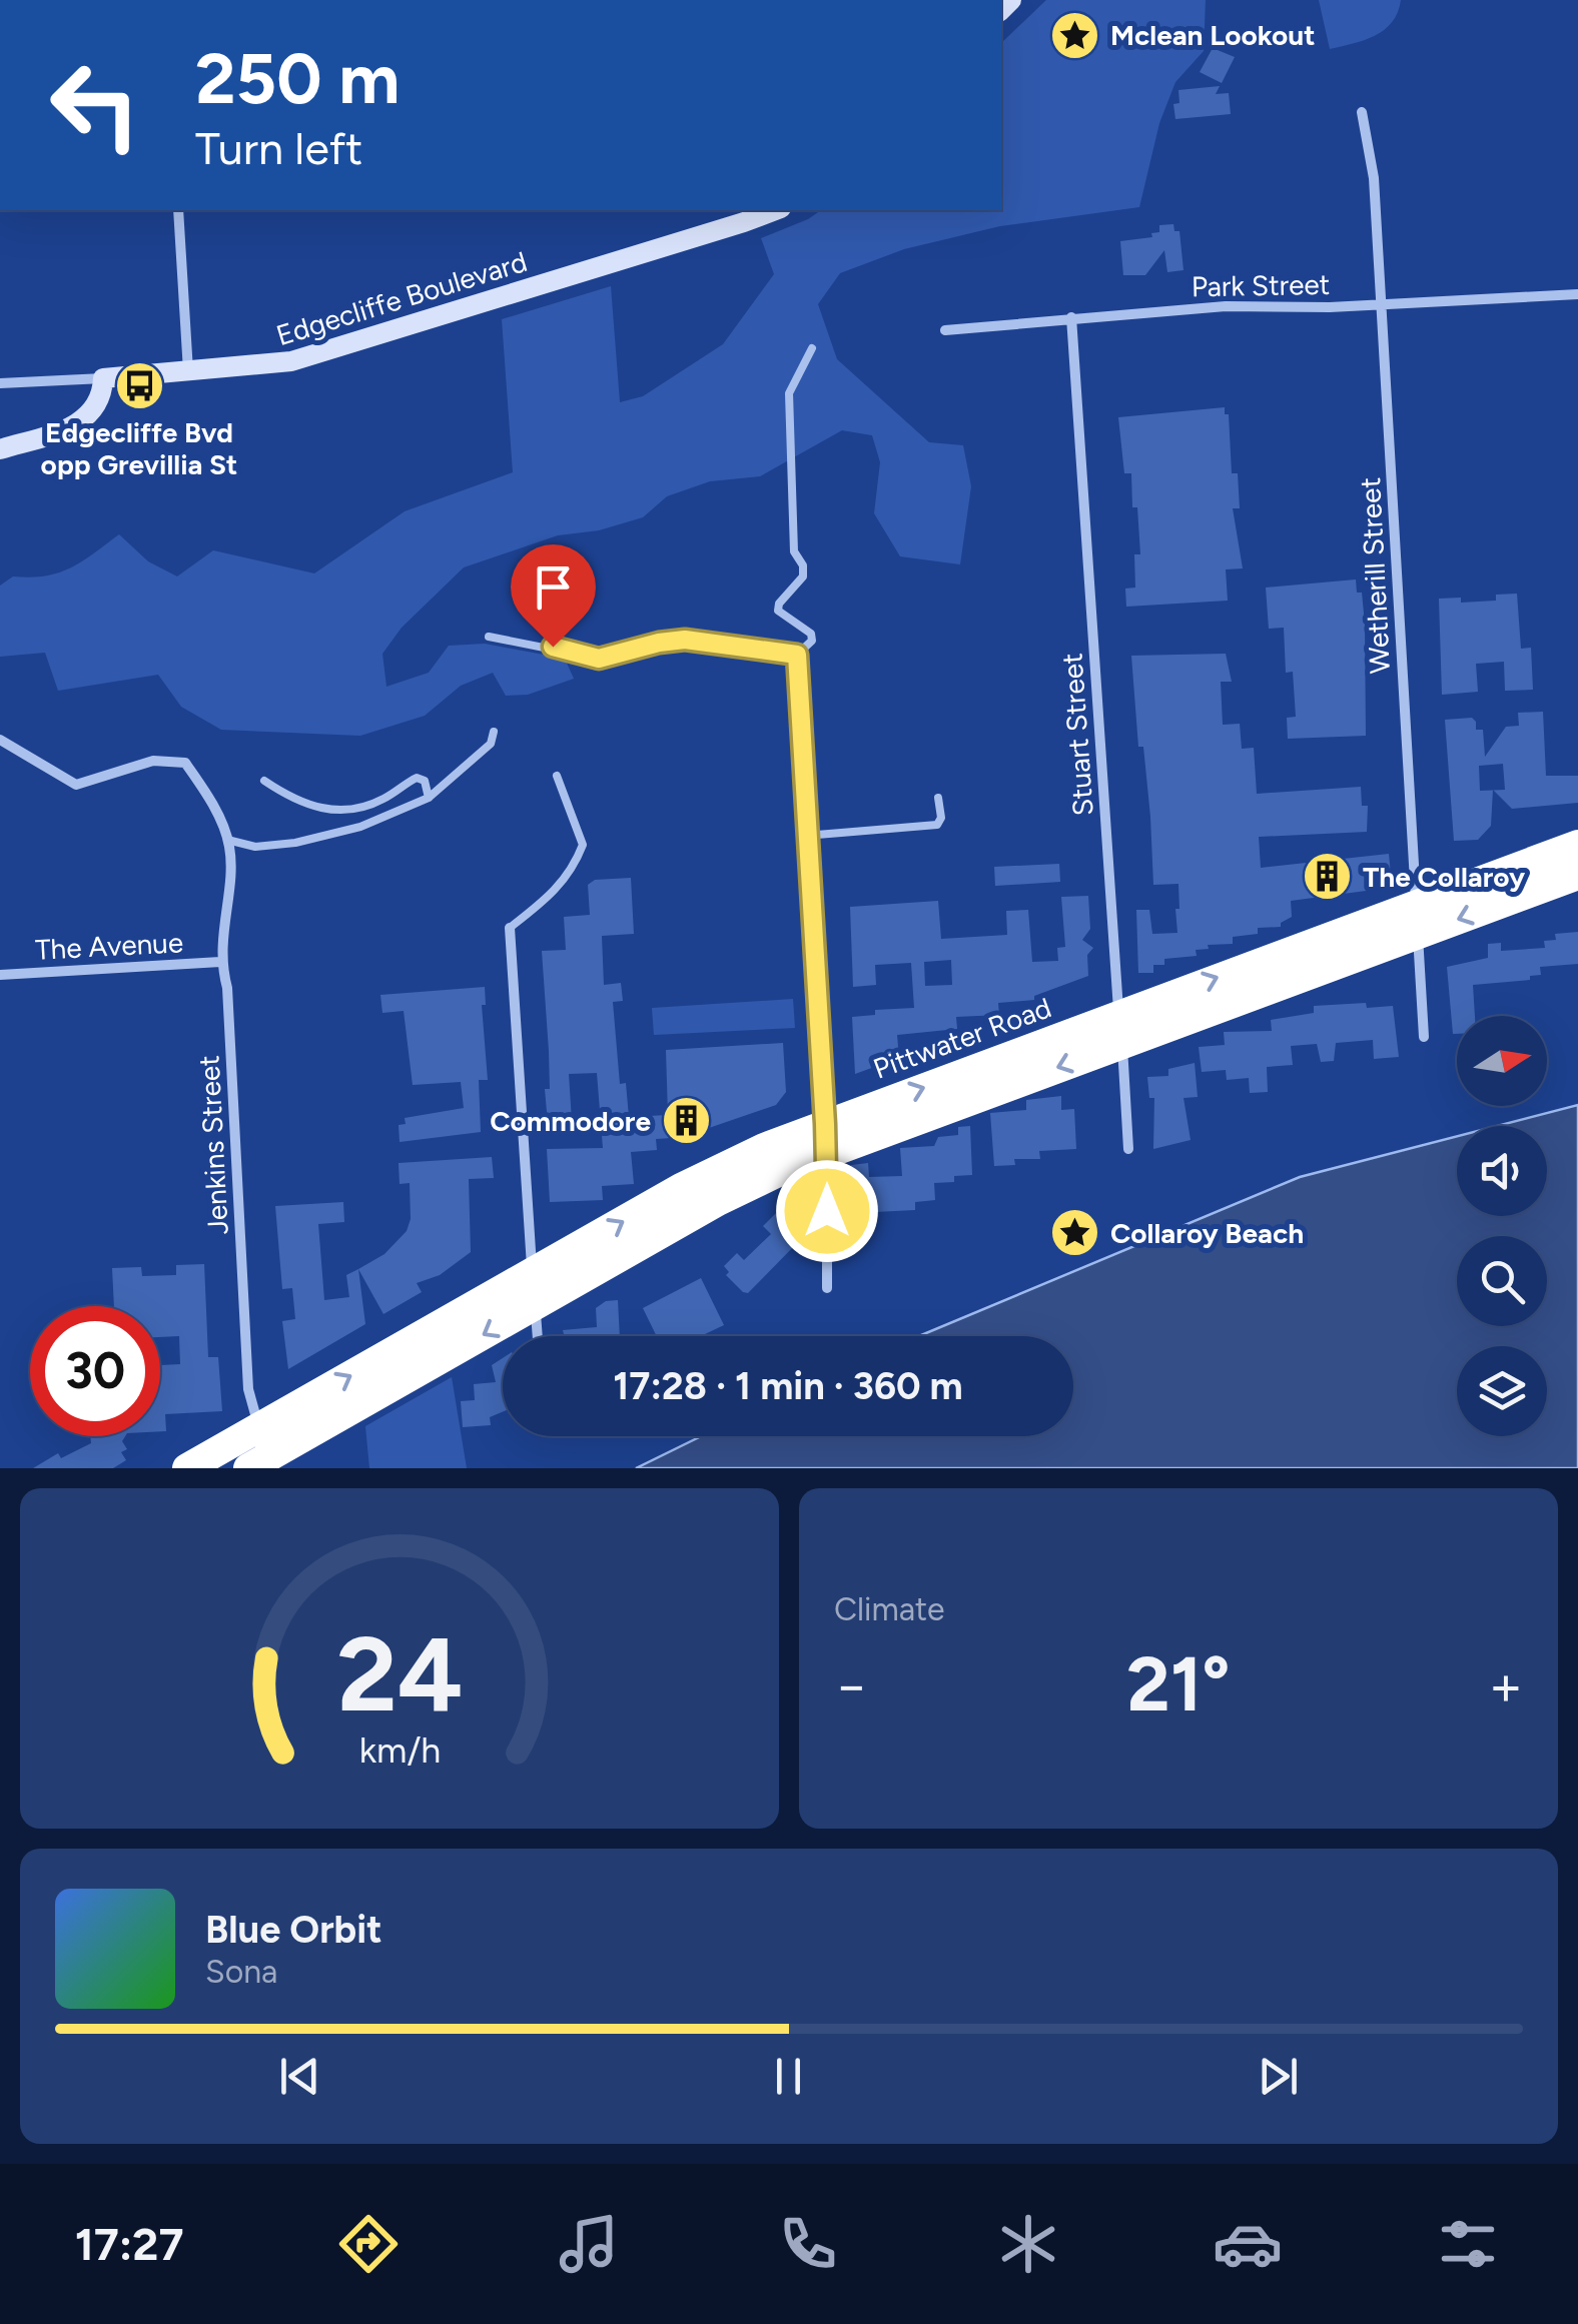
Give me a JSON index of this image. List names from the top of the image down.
{
  "streets": {
    "highway": ["Pittwater Road"],
    "street": [
      "Park Street",
      "Edgecliffe Boulevard",
      "Wetherill Street",
      "Stuart Street",
      "The Avenue",
      "Jenkins Street"
    ]
  },
  "crossings": [
    ["Park Street", "Wetherill Street"],
    ["Park Street", "Stuart Street"],
    ["Wetherill Street", "Pittwater Road"],
    ["Stuart Street", "Pittwater Road"],
    ["The Avenue", "Jenkins Street"],
    ["Pittwater Road", "Jenkins Street"]
  ],
  "places": {
    "place": ["Mclean Lookout", "Collaroy Beach"],
    "bus stop": ["Edgecliffe Bvd opp Grevillia St"],
    "building": ["The Collaroy", "Commodore"]
  },
  "north": "right",
  "page": {
    "turn": ["250 m", "Turn left"],
    "limit": "30",
    "trip": "17:28 · 1 min · 360 m",
    "tile": "Climate",
    "heat": ["−", "21°", "+"],
    "song": ["Blue Orbit", "Sona"],
    "tabs": "17:27",
    "gauge": ["24", "km/h"]
  }
}
